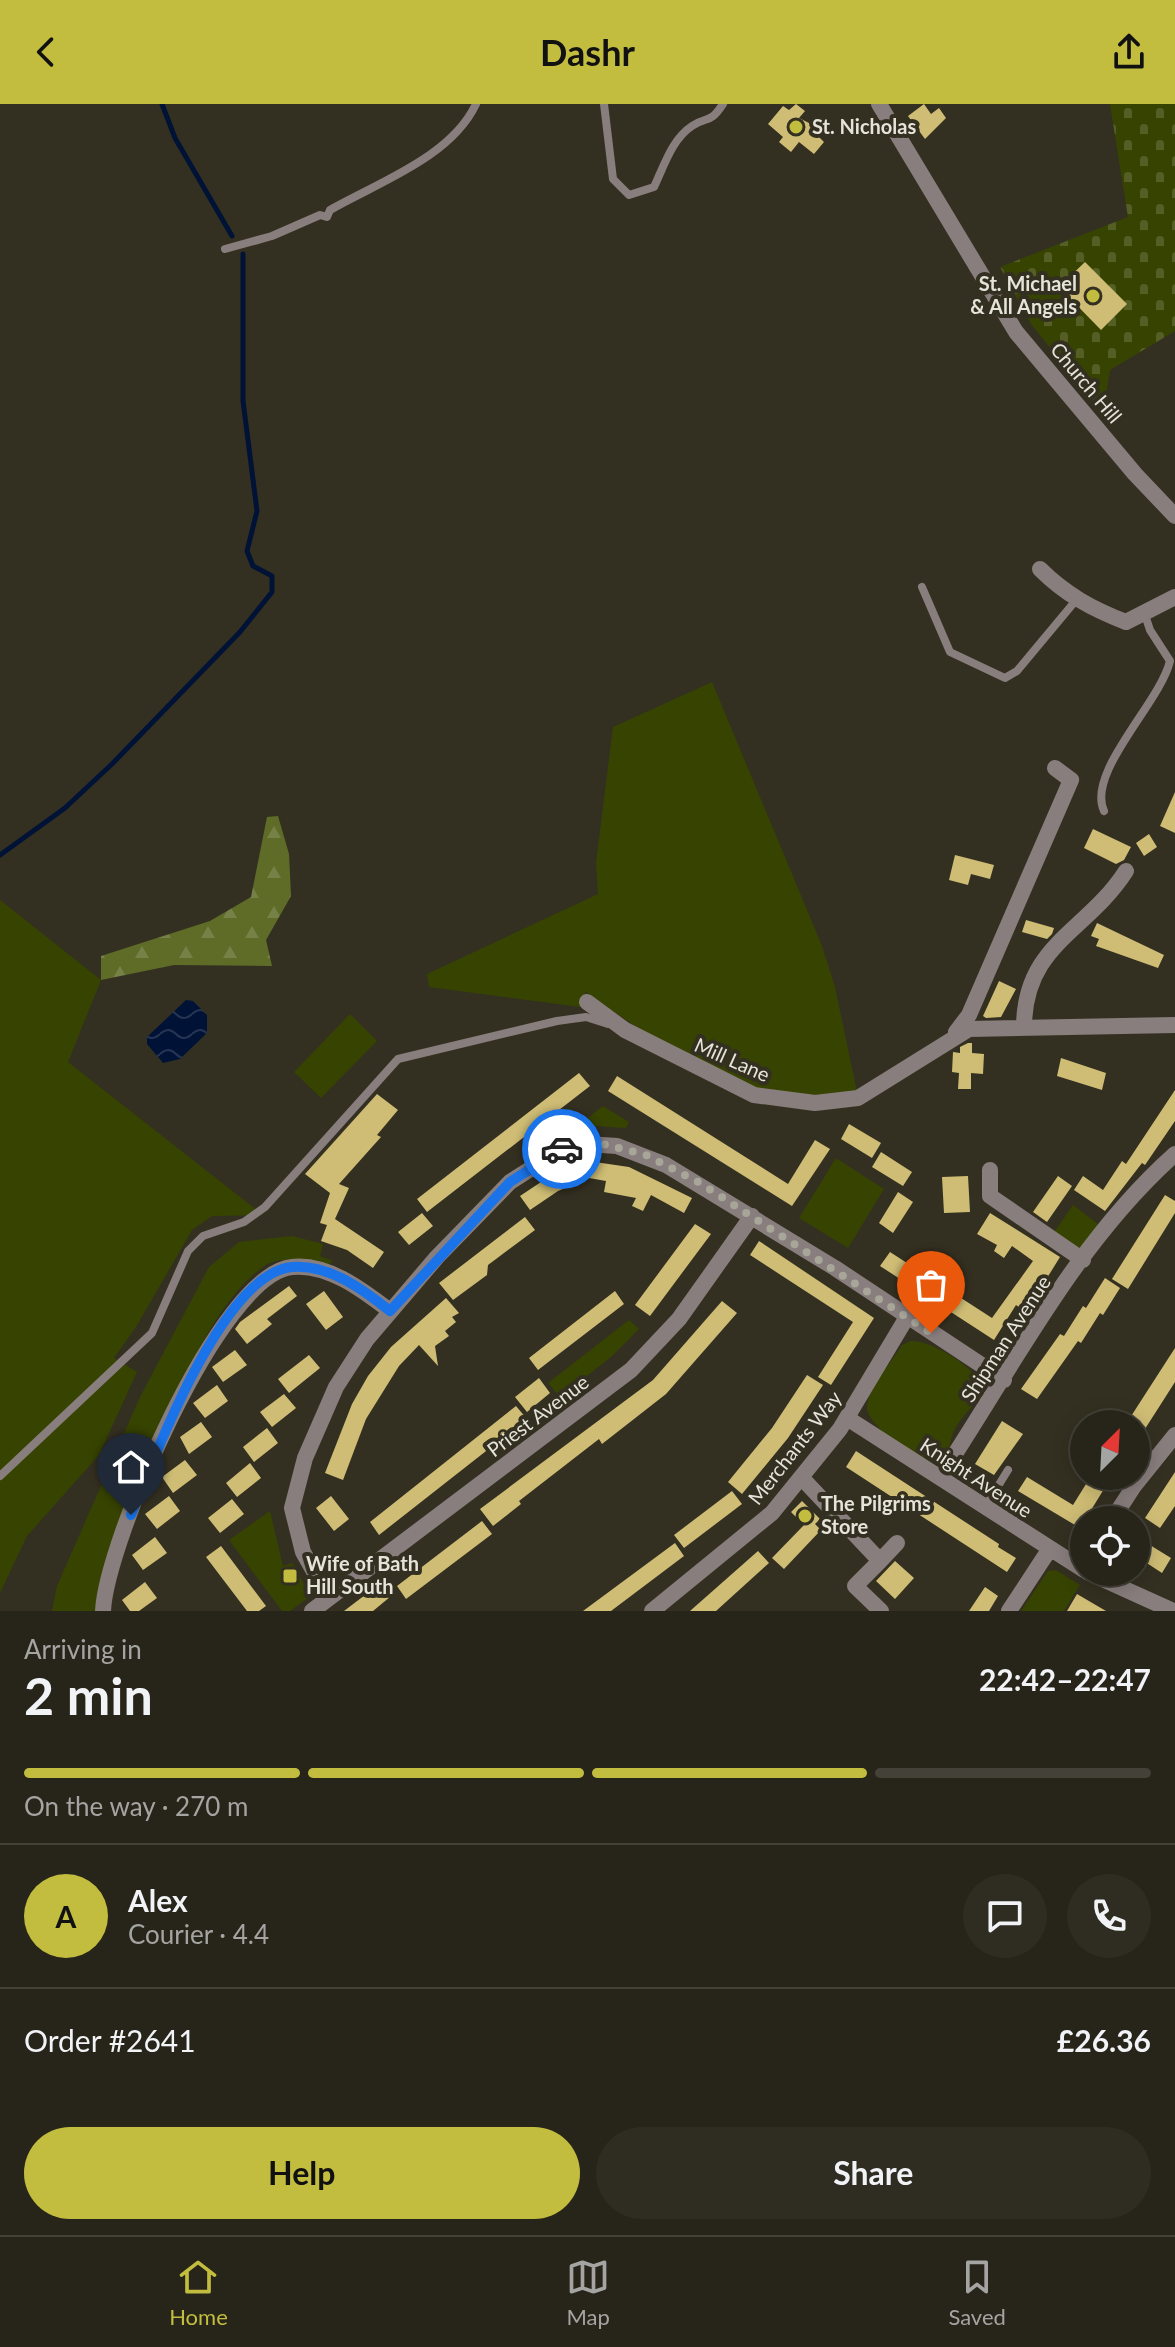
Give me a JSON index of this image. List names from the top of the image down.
{
  "streets": {
    "street": [
      "Church Hill",
      "Mill Lane",
      "Shipman Avenue",
      "Priest Avenue",
      "Merchants Way",
      "Knight Avenue"
    ]
  },
  "crossings": [
    ["Shipman Avenue", "Knight Avenue"],
    ["Merchants Way", "Knight Avenue"]
  ],
  "places": {
    "other": ["St. Nicholas", "St. Michael & All Angels", "The Pilgrims Store"],
    "transit": ["Wife of Bath Hill South"]
  },
  "north": "top right",
  "page": {
    "header": "Dashr",
    "heading": ["2 min", "Arriving in", "22:42–22:47"],
    "panel": [
      "Alex",
      "Courier · 4.4",
      "Order #2641",
      "£26.36"
    ],
    "bar": "On the way · 270 m",
    "round": "A",
    "buttons": ["Help", "Share"],
    "tabs": ["Home", "Map", "Saved"]
  }
}
